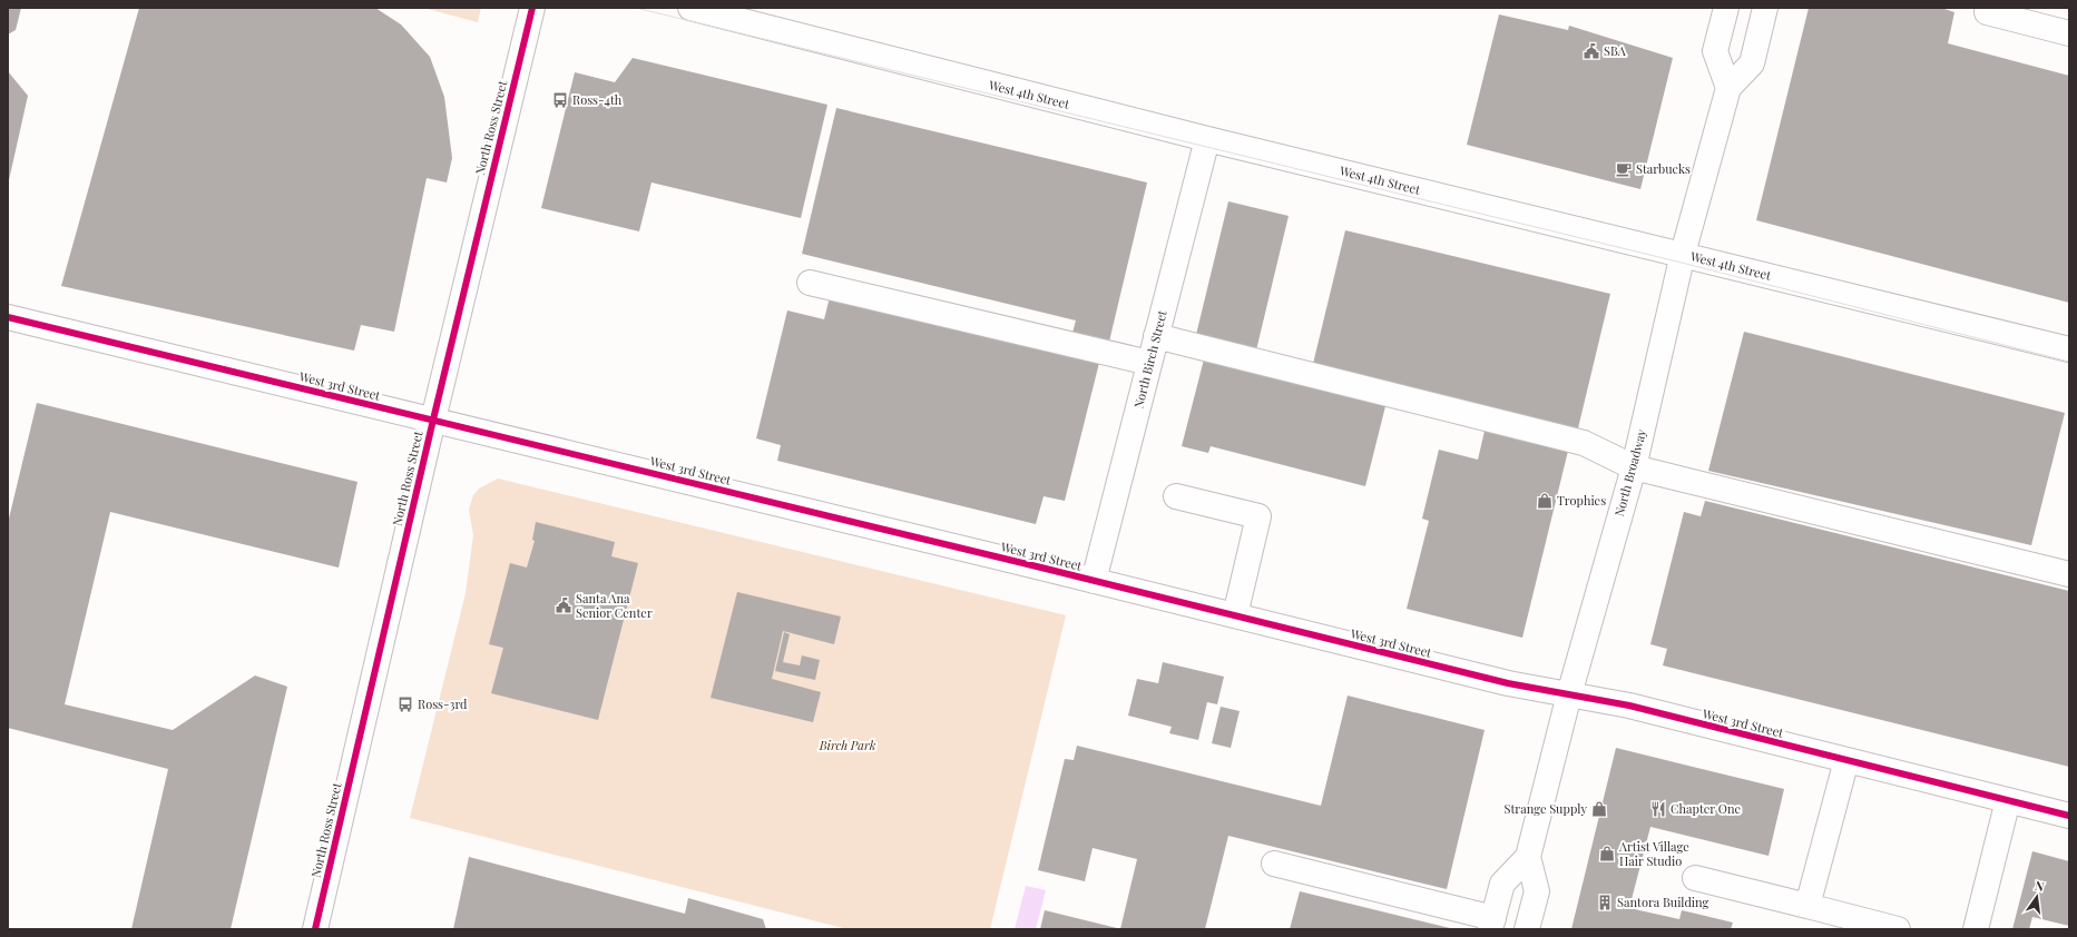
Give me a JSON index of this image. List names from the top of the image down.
{
  "streets": {
    "street": [
      "West 4th Street",
      "North Ross Street",
      "North Birch Street",
      "West 3rd Street",
      "North Broadway"
    ]
  },
  "crossings": [
    ["West 4th Street", "North Birch Street"],
    ["West 4th Street", "North Broadway"],
    ["North Ross Street", "West 3rd Street"],
    ["North Birch Street", "West 3rd Street"],
    ["West 3rd Street", "North Broadway"]
  ],
  "parks": ["Birch Park"],
  "places": {
    "public building": ["SBA", "Santa Ana Senior Center"],
    "bus stop": ["Ross-4th", "Ross-3rd"],
    "cafe": ["Starbucks"],
    "shop": ["Trophies", "Strange Supply", "Artist Village Hair Studio"],
    "restaurant": ["Chapter One"],
    "building": ["Santora Building"]
  },
  "north": "top"
}
